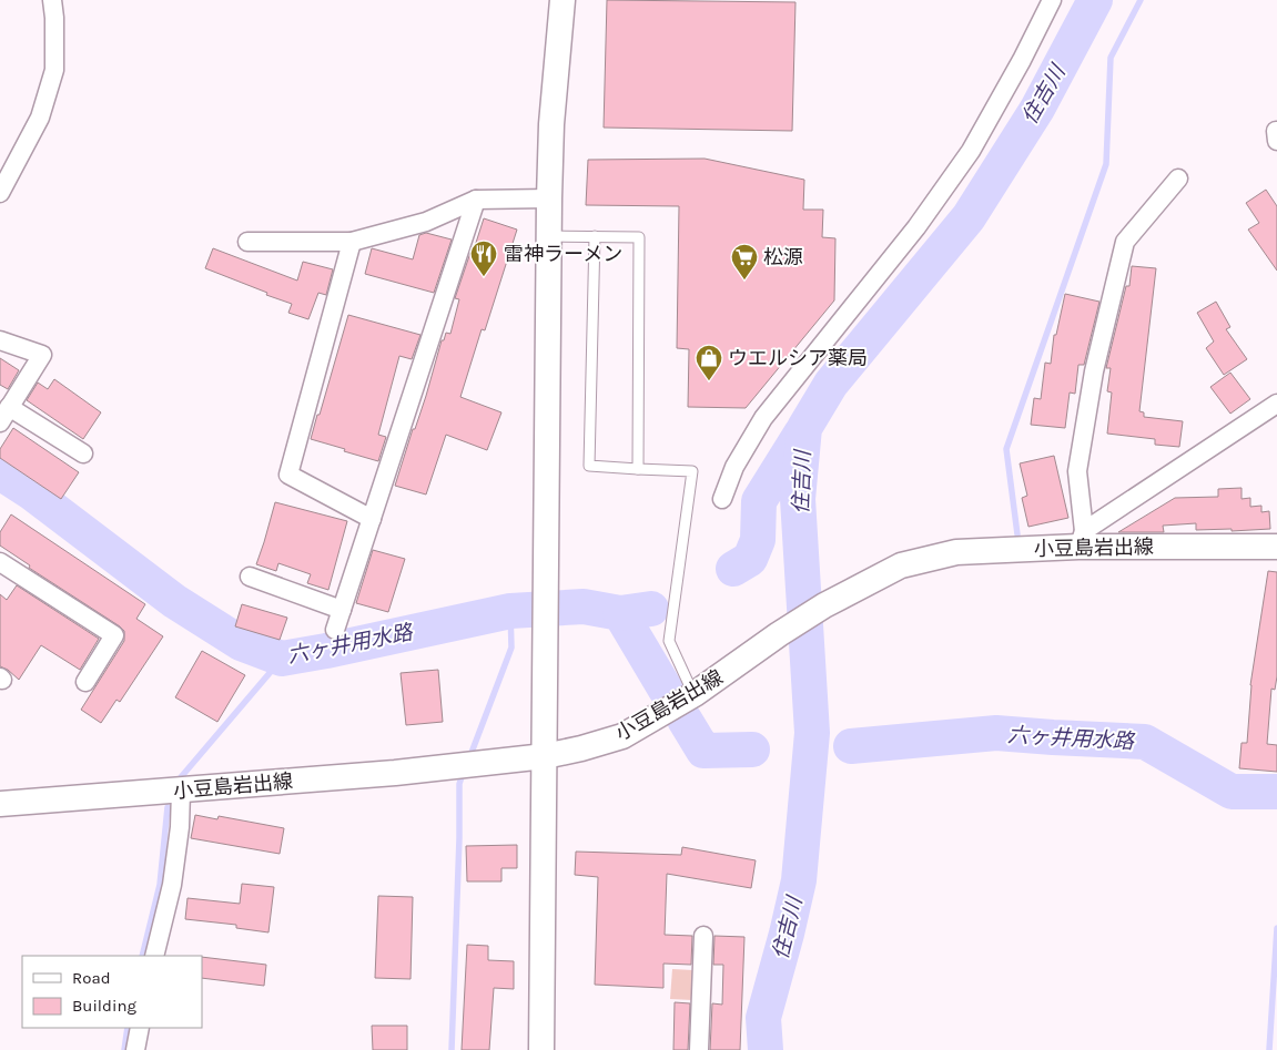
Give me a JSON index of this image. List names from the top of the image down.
{
  "streets": {
    "main road": ["小豆島岩出線"]
  },
  "water": ["住吉川", "六ヶ井用水路"],
  "places": {
    "restaurant": ["雷神ラーメン"],
    "supermarket": ["松源"],
    "shop": ["ウエルシア薬局"]
  },
  "legend": ["Road", "Building"]
}
